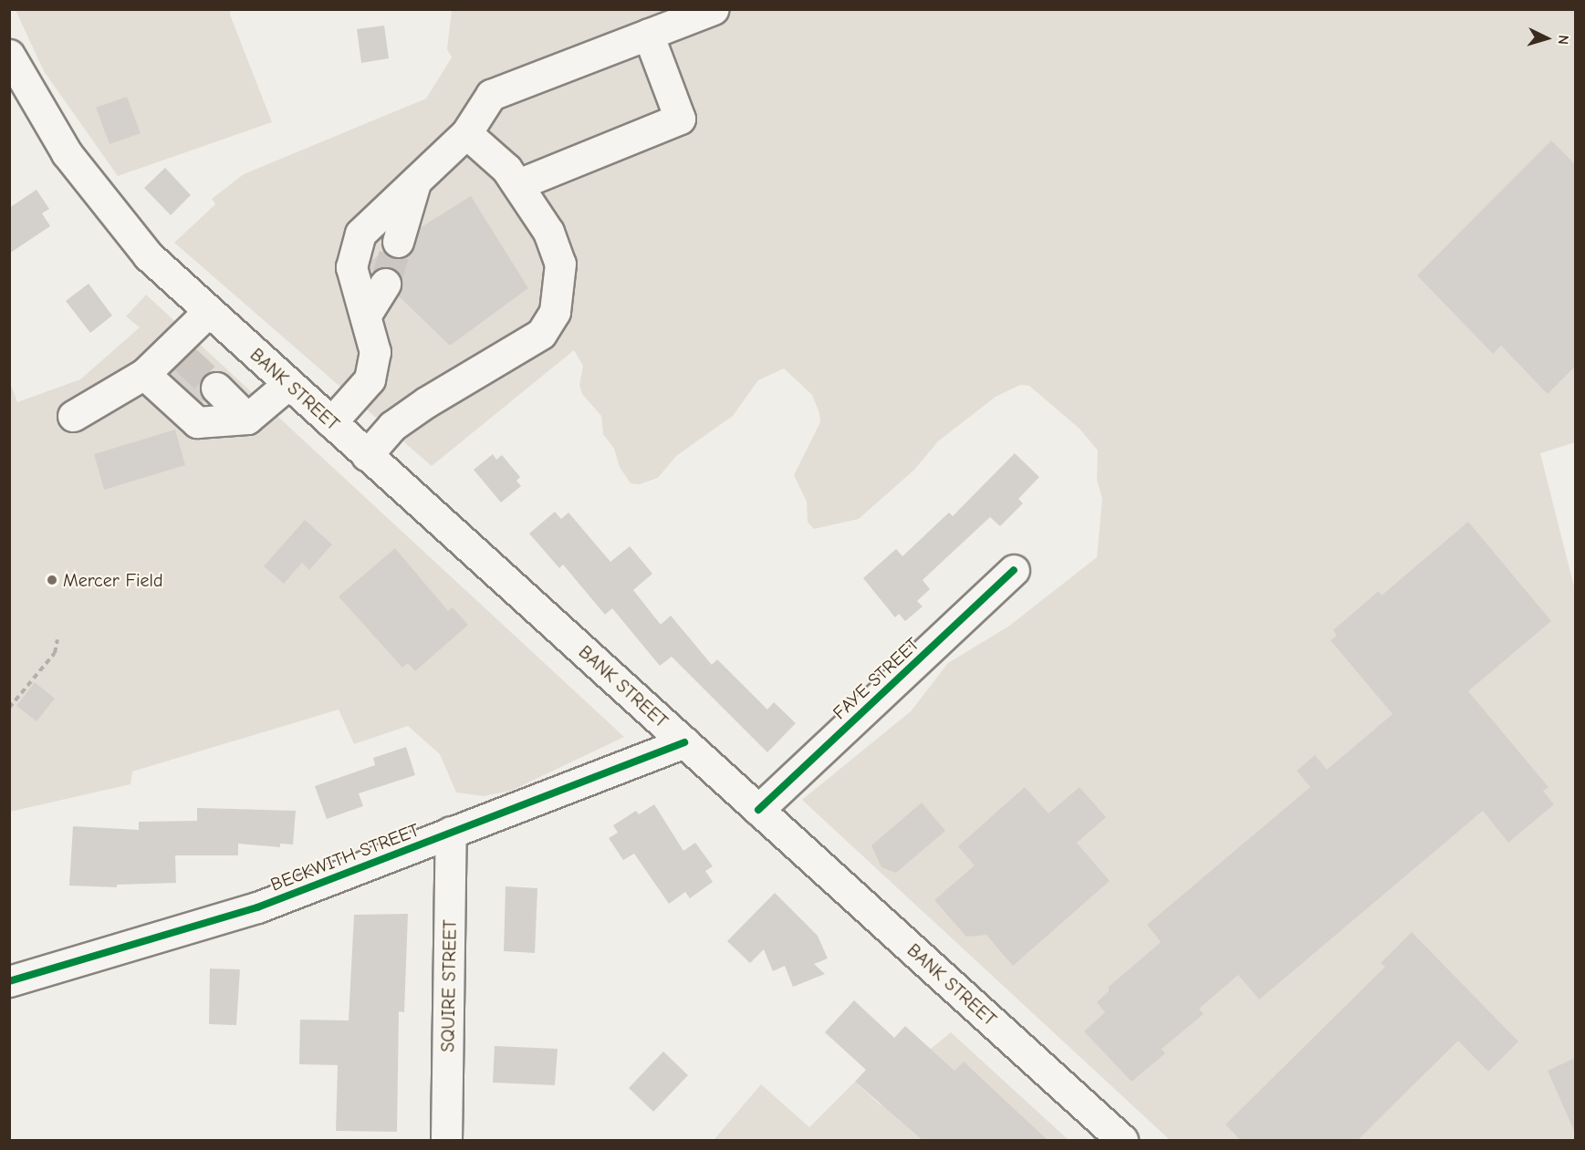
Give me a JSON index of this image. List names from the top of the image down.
{
  "streets": {
    "main road": [
      "BANK STREET",
      "FAYE STREET",
      "BECKWITH STREET",
      "SQUIRE STREET"
    ]
  },
  "crossings": [
    ["BANK STREET", "FAYE STREET"],
    ["BANK STREET", "BECKWITH STREET"],
    ["BECKWITH STREET", "SQUIRE STREET"]
  ],
  "places": ["Mercer Field"],
  "north": "right"
}
